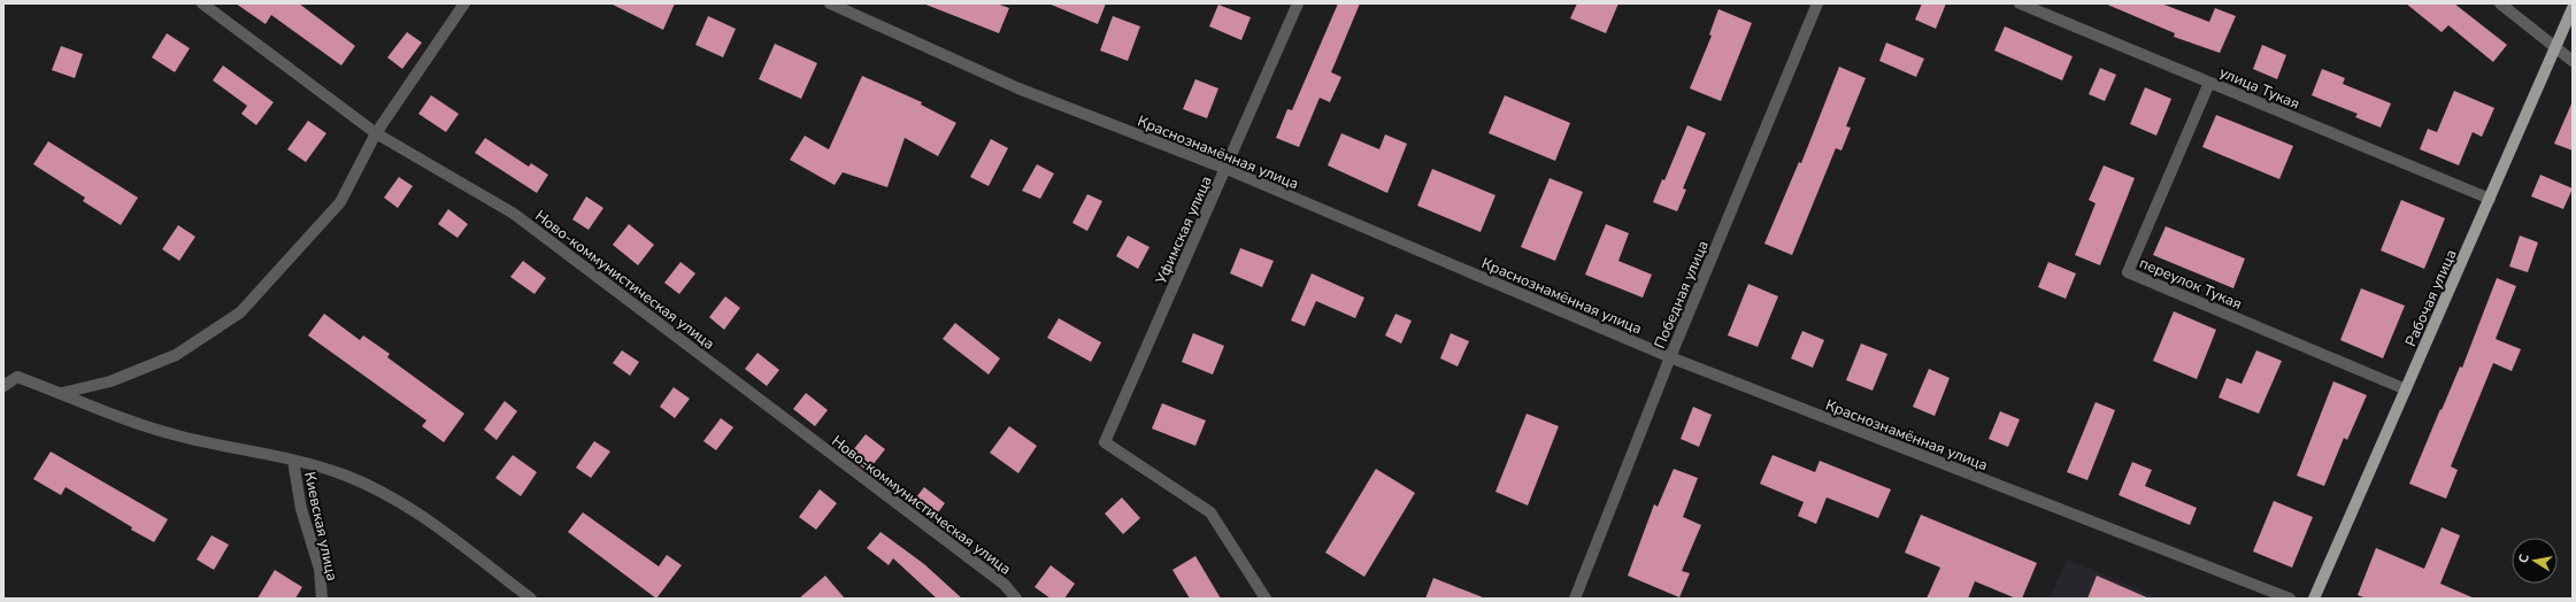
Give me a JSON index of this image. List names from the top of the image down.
{
  "streets": {
    "main road": ["Рабочая улица"],
    "street": [
      "улица Тукая",
      "Краснознамённая улица",
      "Уфимская улица",
      "Ново-коммунистическая улица",
      "переулок Тукая",
      "Победная улица",
      "Киевская улица"
    ]
  },
  "crossings": [
    ["улица Тукая", "переулок Тукая"],
    ["улица Тукая", "Рабочая улица"],
    ["Краснознамённая улица", "Уфимская улица"],
    ["Краснознамённая улица", "Победная улица"],
    ["переулок Тукая", "Рабочая улица"]
  ],
  "north": "left"
}
